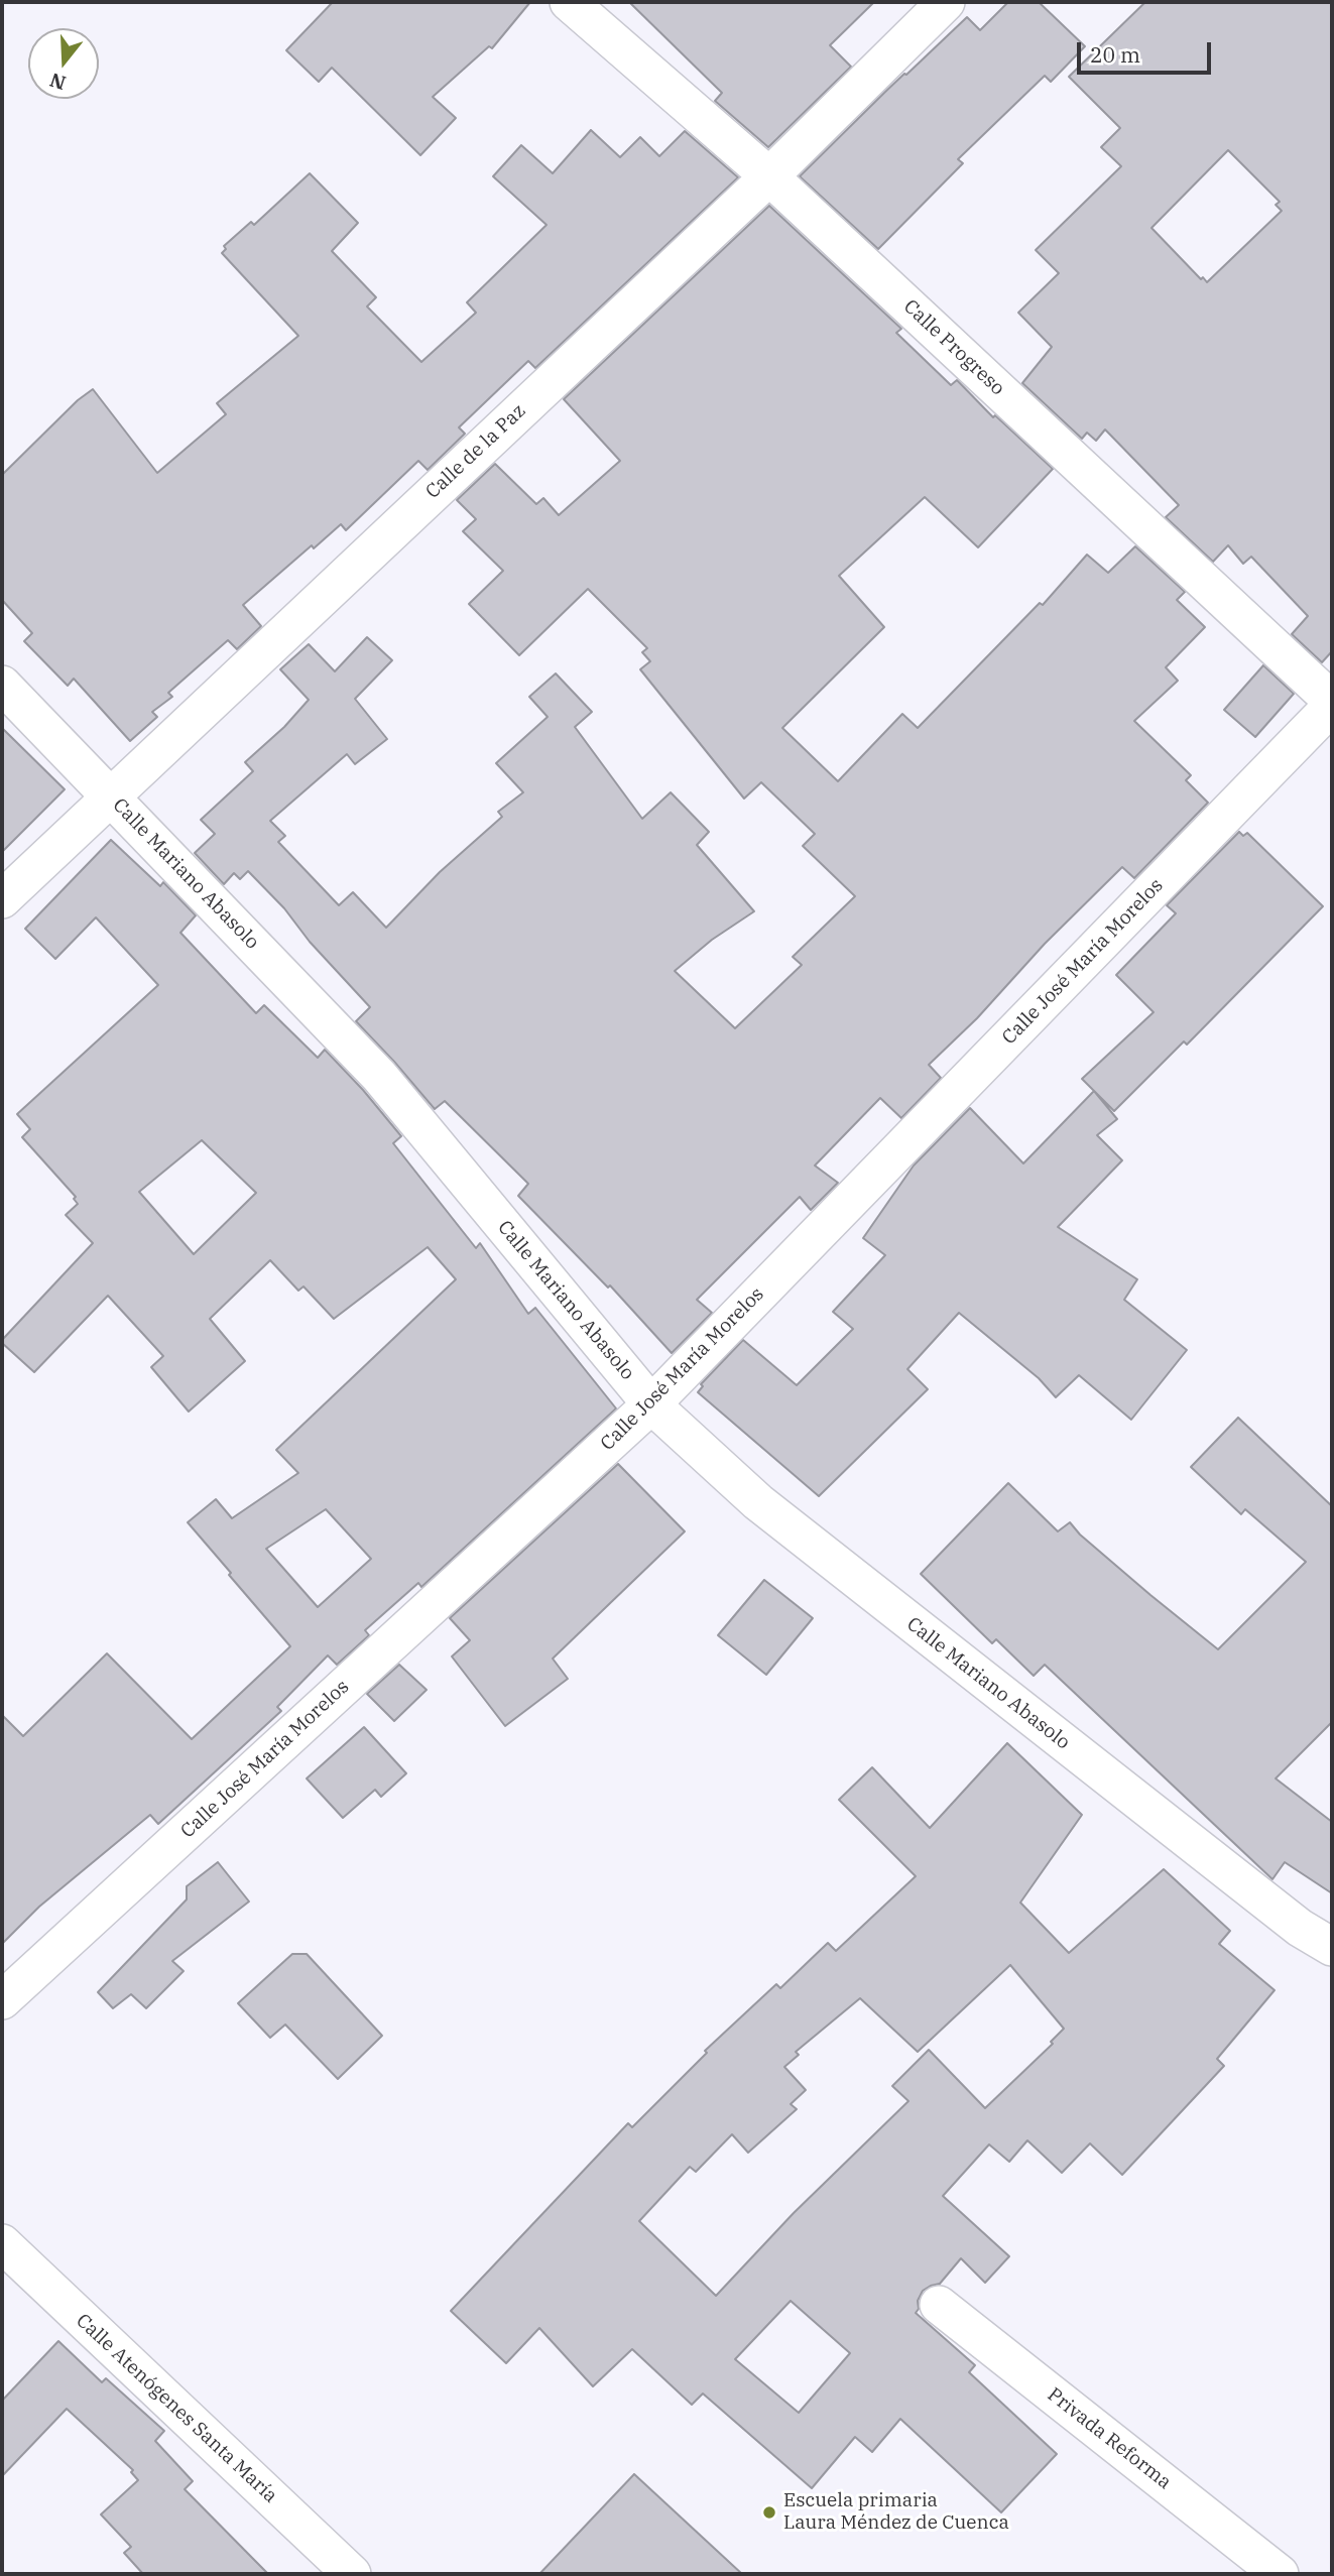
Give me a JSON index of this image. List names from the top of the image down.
{
  "streets": {
    "street": [
      "Calle Progreso",
      "Calle de la Paz",
      "Calle Mariano Abasolo",
      "Calle José María Morelos",
      "Calle Atenógenes Santa María",
      "Privada Reforma"
    ]
  },
  "crossings": [
    ["Calle Progreso", "Calle de la Paz"],
    ["Calle de la Paz", "Calle Mariano Abasolo"],
    ["Calle Mariano Abasolo", "Calle José María Morelos"]
  ],
  "places": ["Escuela primaria Laura Méndez de Cuenca"],
  "scale_bar": "20 m",
  "north": "bottom"
}
